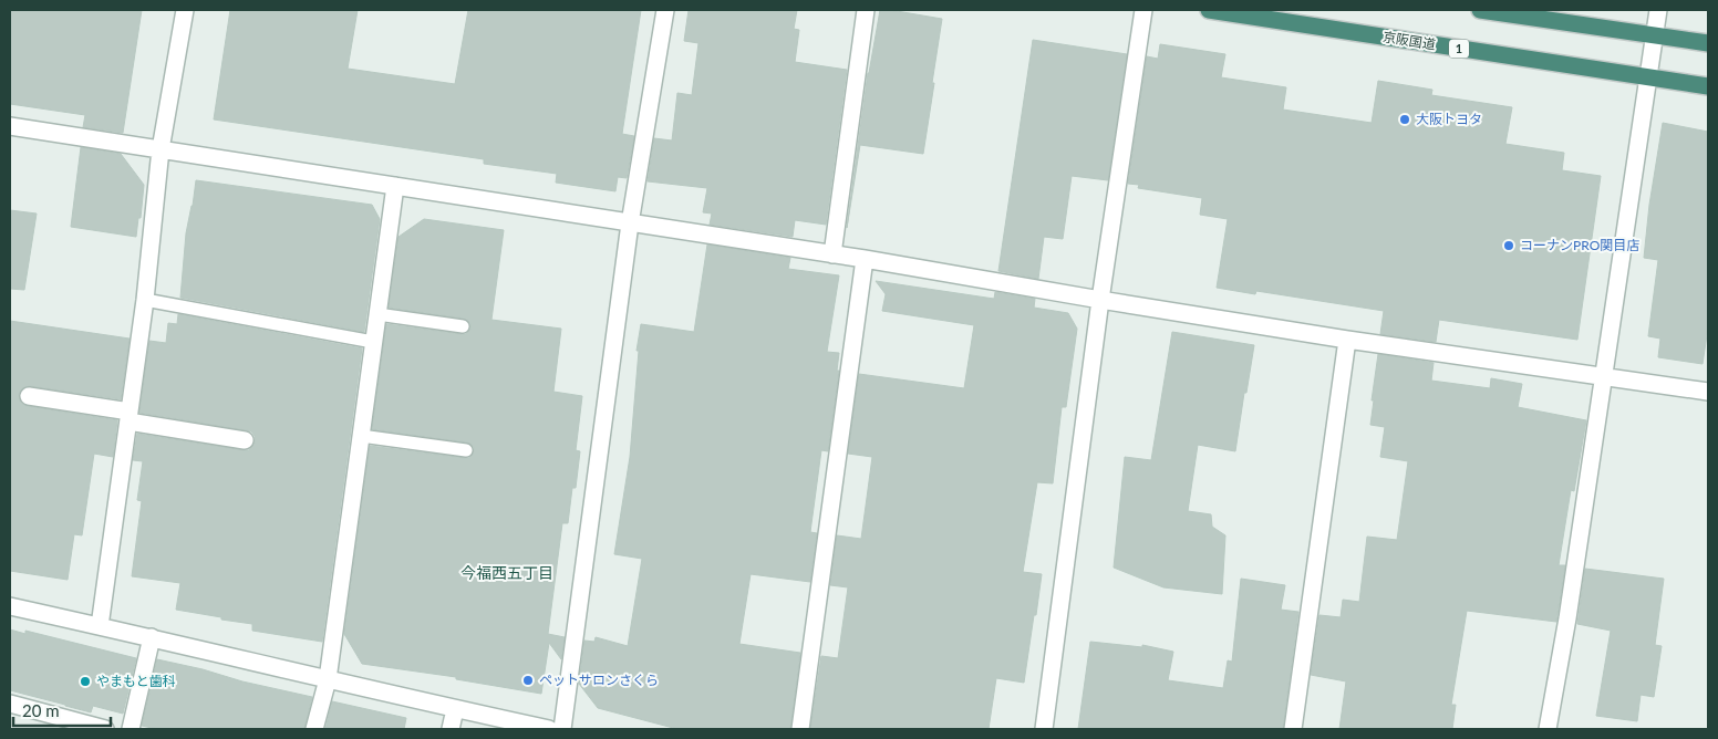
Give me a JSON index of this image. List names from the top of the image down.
{
  "streets": {
    "highway": ["京阪国道", "1"]
  },
  "districts": ["今福西五丁目"],
  "places": [
    "大阪トヨタ",
    "コーナンPRO関目店",
    "ペットサロンさくら",
    "やまもと歯科"
  ],
  "scale_bar": "20 m"
}
